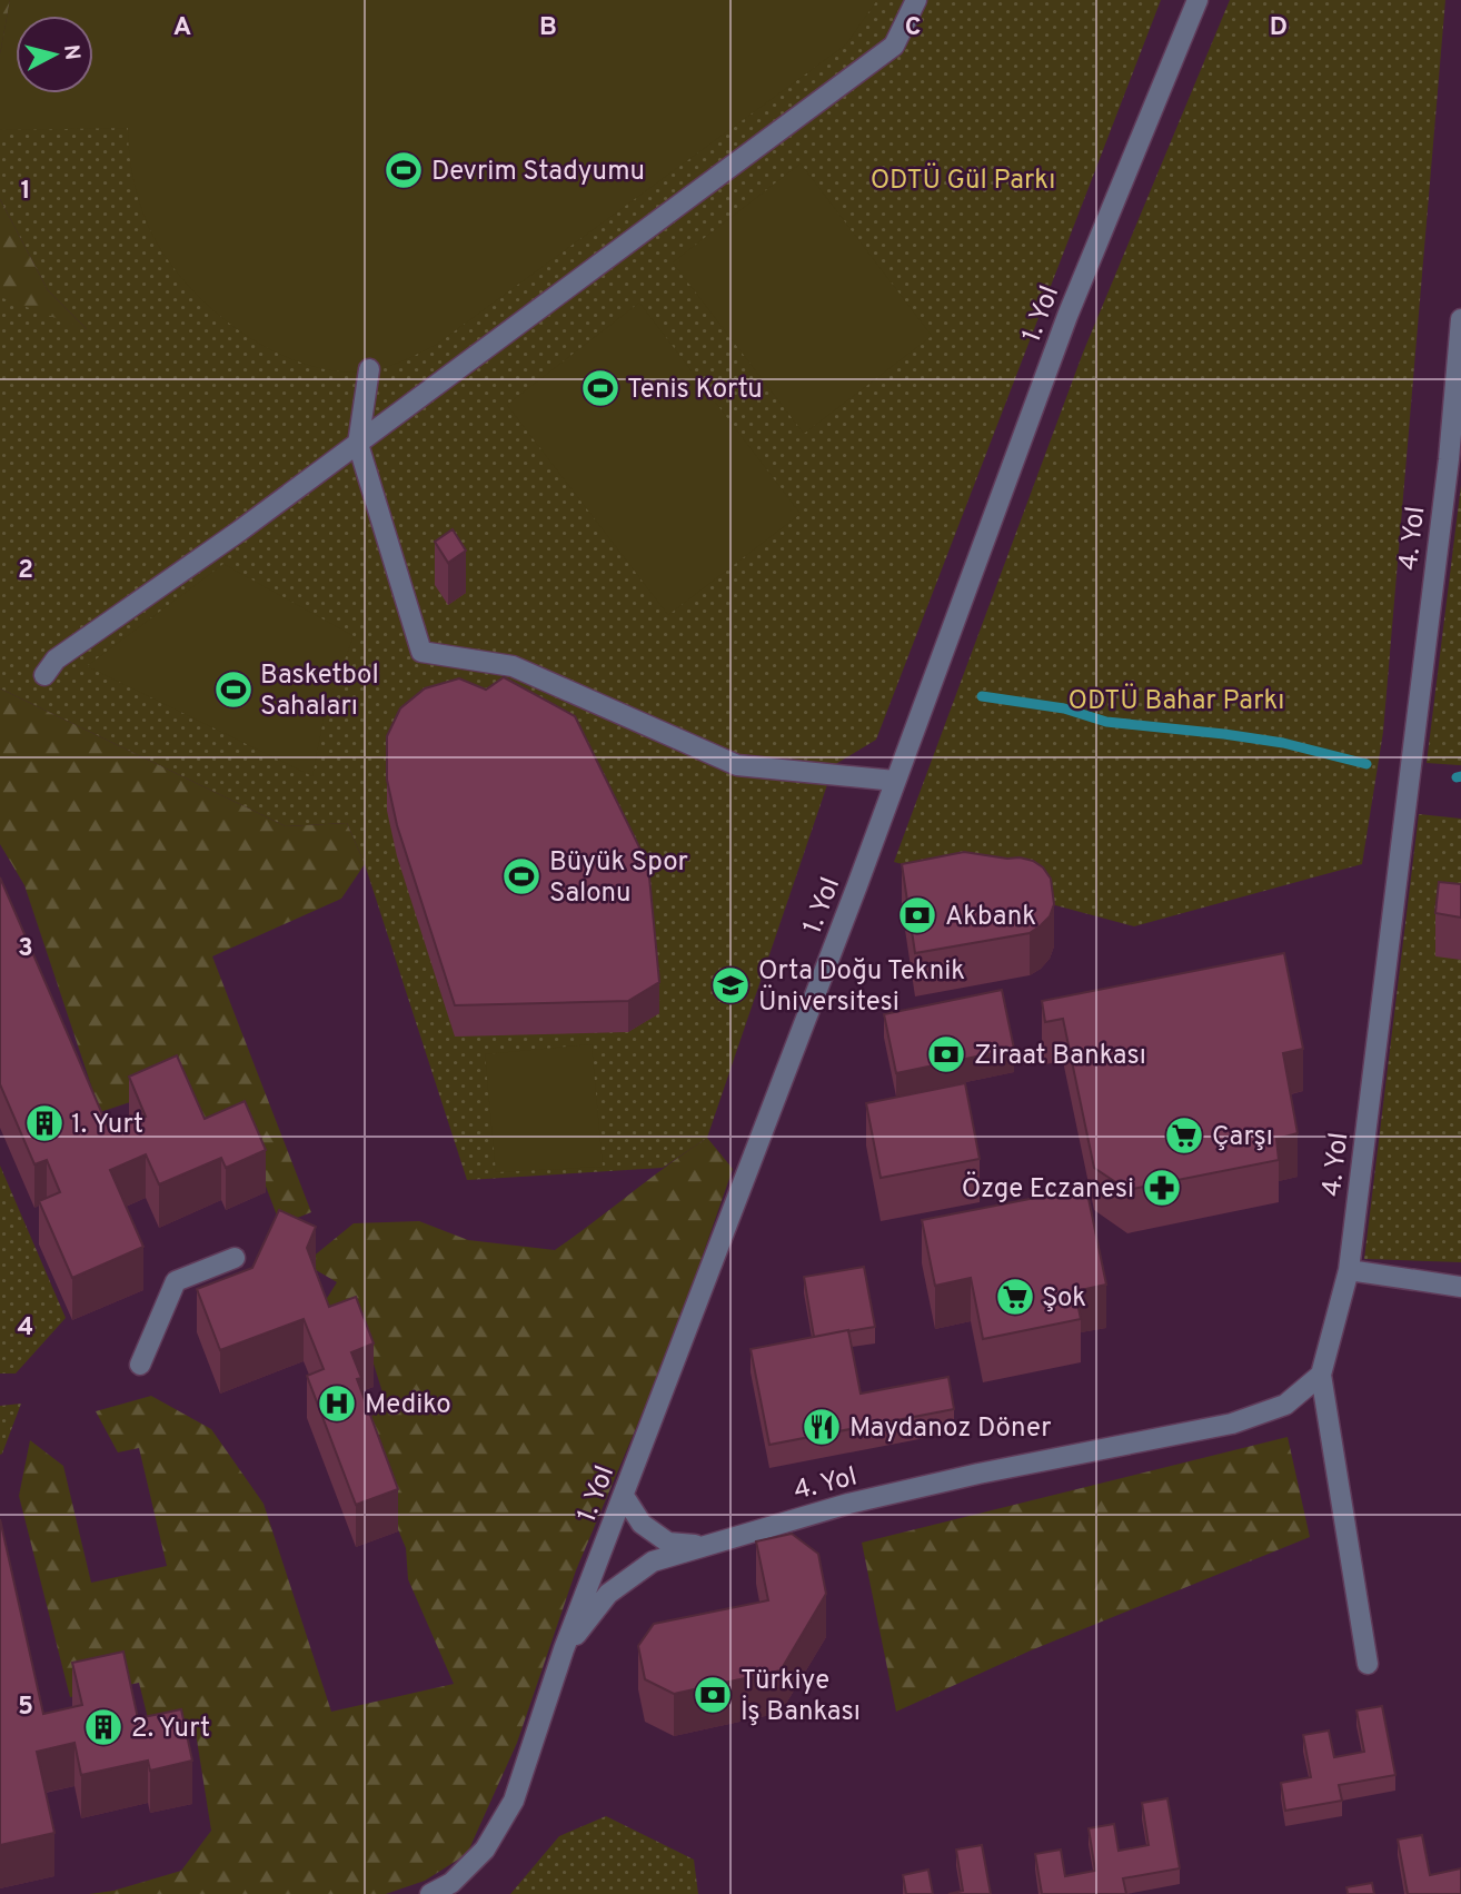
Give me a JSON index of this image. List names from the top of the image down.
{
  "streets": {
    "street": ["1. Yol", "4. Yol"]
  },
  "crossings": [
    ["1. Yol", "4. Yol"]
  ],
  "parks": ["ODTÜ Gül Parkı", "ODTÜ Bahar Parkı"],
  "places": {
    "sports": [
      "Devrim Stadyumu",
      "Tenis Kortu",
      "Basketbol Sahaları",
      "Büyük Spor Salonu"
    ],
    "bank": ["Akbank", "Ziraat Bankası", "Türkiye İş Bankası"],
    "school or university": ["Orta Doğu Teknik Üniversitesi"],
    "building": ["1. Yurt", "2. Yurt"],
    "supermarket": ["Çarşı", "Şok"],
    "pharmacy": ["Özge Eczanesi"],
    "hospital": ["Mediko"],
    "restaurant": ["Maydanoz Döner"]
  },
  "north": "right",
  "grid": {
    "columns": [
      "A",
      "B",
      "C",
      "D"
    ],
    "rows": [
      "1",
      "2",
      "3",
      "4",
      "5"
    ]
  }
}
